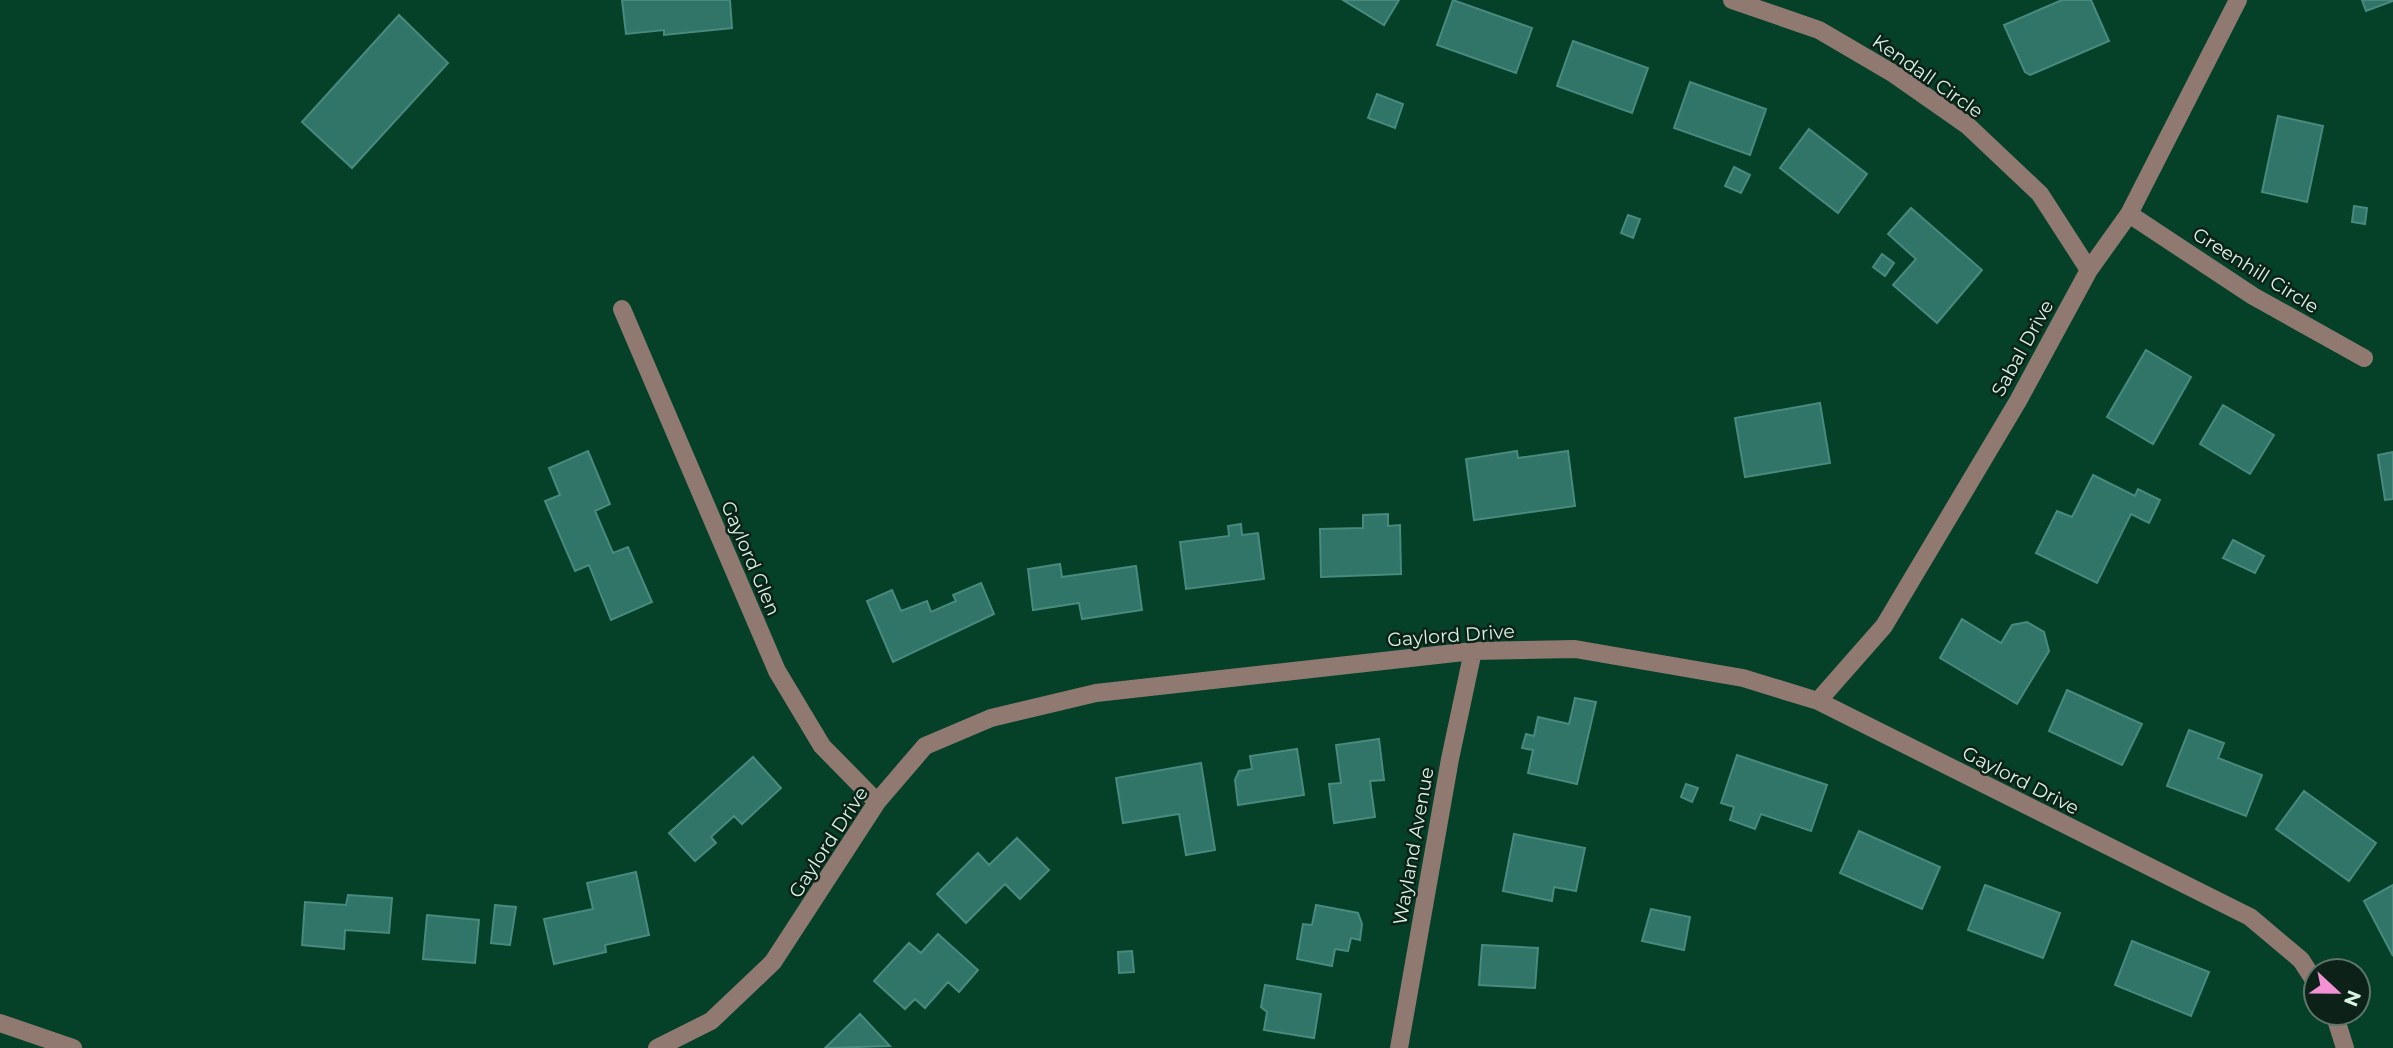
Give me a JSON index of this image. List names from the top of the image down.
{
  "streets": {
    "street": [
      "Kendall Circle",
      "Greenhill Circle",
      "Sabal Drive",
      "Gaylord Glen",
      "Gaylord Drive",
      "Wayland Avenue"
    ]
  },
  "crossings": [
    ["Kendall Circle", "Sabal Drive"],
    ["Greenhill Circle", "Sabal Drive"],
    ["Sabal Drive", "Gaylord Drive"],
    ["Gaylord Glen", "Gaylord Drive"],
    ["Gaylord Drive", "Wayland Avenue"]
  ],
  "north": "right"
}
